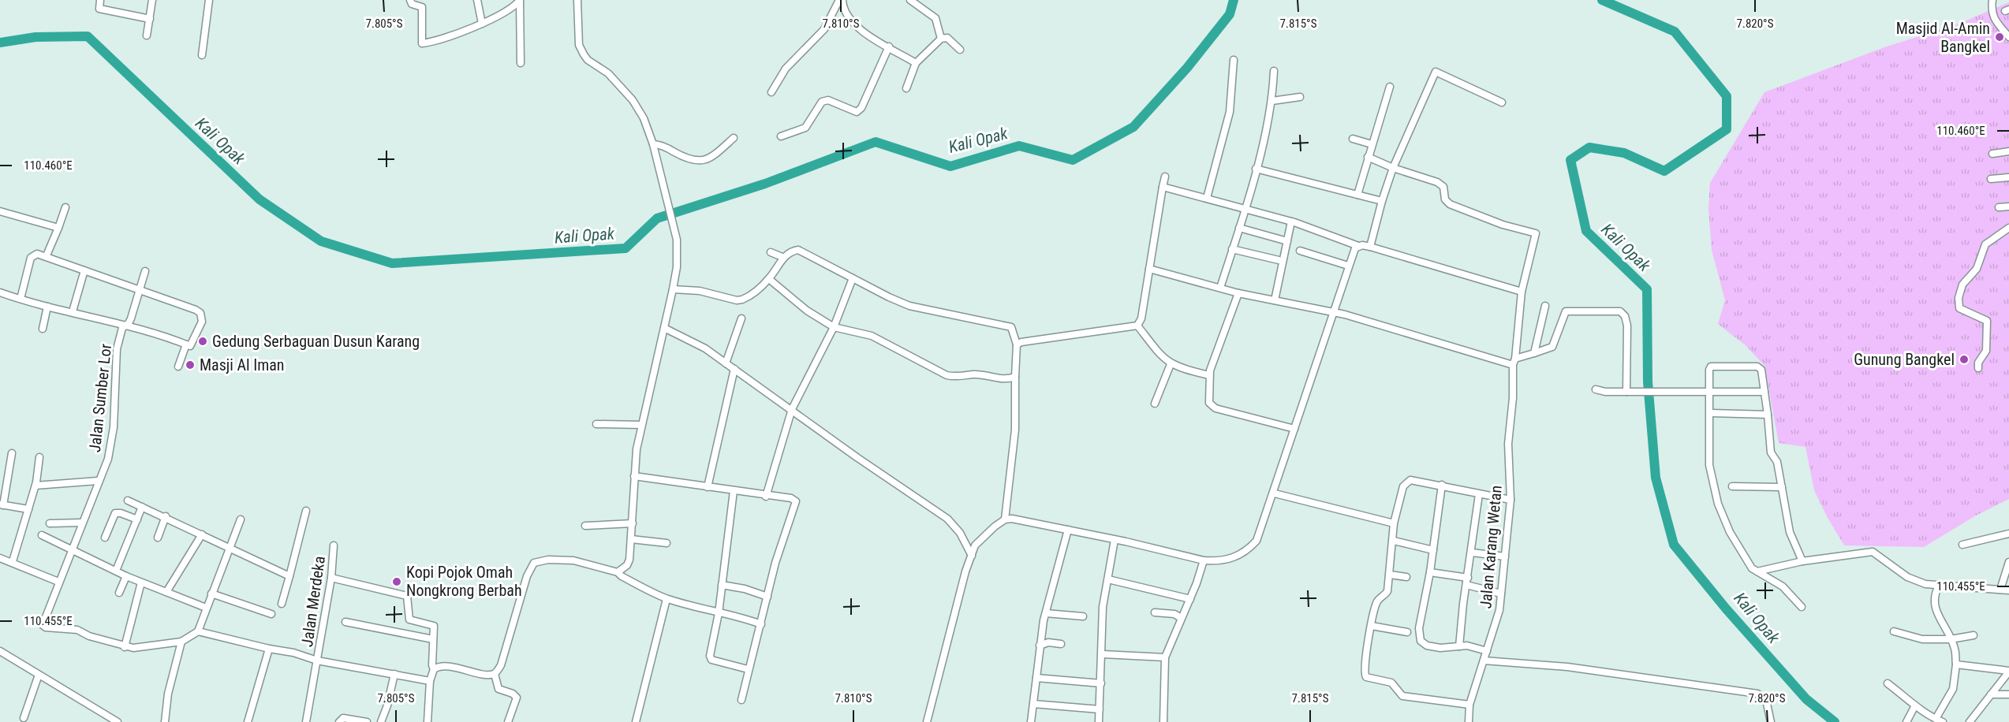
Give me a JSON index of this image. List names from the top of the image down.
{
  "streets": {
    "street": ["Jalan Sumber Lor", "Jalan Karang Wetan", "Jalan Merdeka"]
  },
  "water": ["Kali Opak"],
  "places": [
    "Masjid Al-Amin Bangkel",
    "Gedung Serbaguan Dusun Karang",
    "Gunung Bangkel",
    "Masji Al Iman",
    "Kopi Pojok Omah Nongkrong Berbah"
  ],
  "coordinates": [
    "7.805°S",
    "7.810°S",
    "7.815°S",
    "7.820°S",
    "110.460°E",
    "110.455°E"
  ]
}
